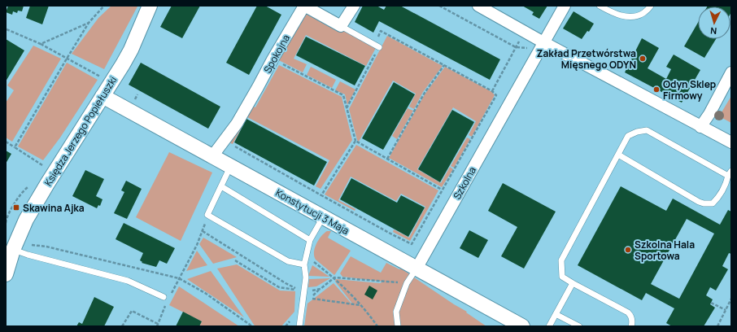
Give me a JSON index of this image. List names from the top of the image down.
{
  "streets": {
    "street": [
      "Spokojna",
      "Księdza Jerzego Popiełuszki",
      "Szkolna",
      "Konstytucji 3 Maja"
    ]
  },
  "crossings": [
    ["Spokojna", "Konstytucji 3 Maja"],
    ["Księdza Jerzego Popiełuszki", "Konstytucji 3 Maja"],
    ["Szkolna", "Konstytucji 3 Maja"]
  ],
  "places": {
    "other": ["Zakład Przetwórstwa Mięsnego ODYN", "Odyn Sklep Firmowy", "Szkolna Hala Sportowa"],
    "transit": ["Skawina Ajka"]
  },
  "north": "bottom"
}
